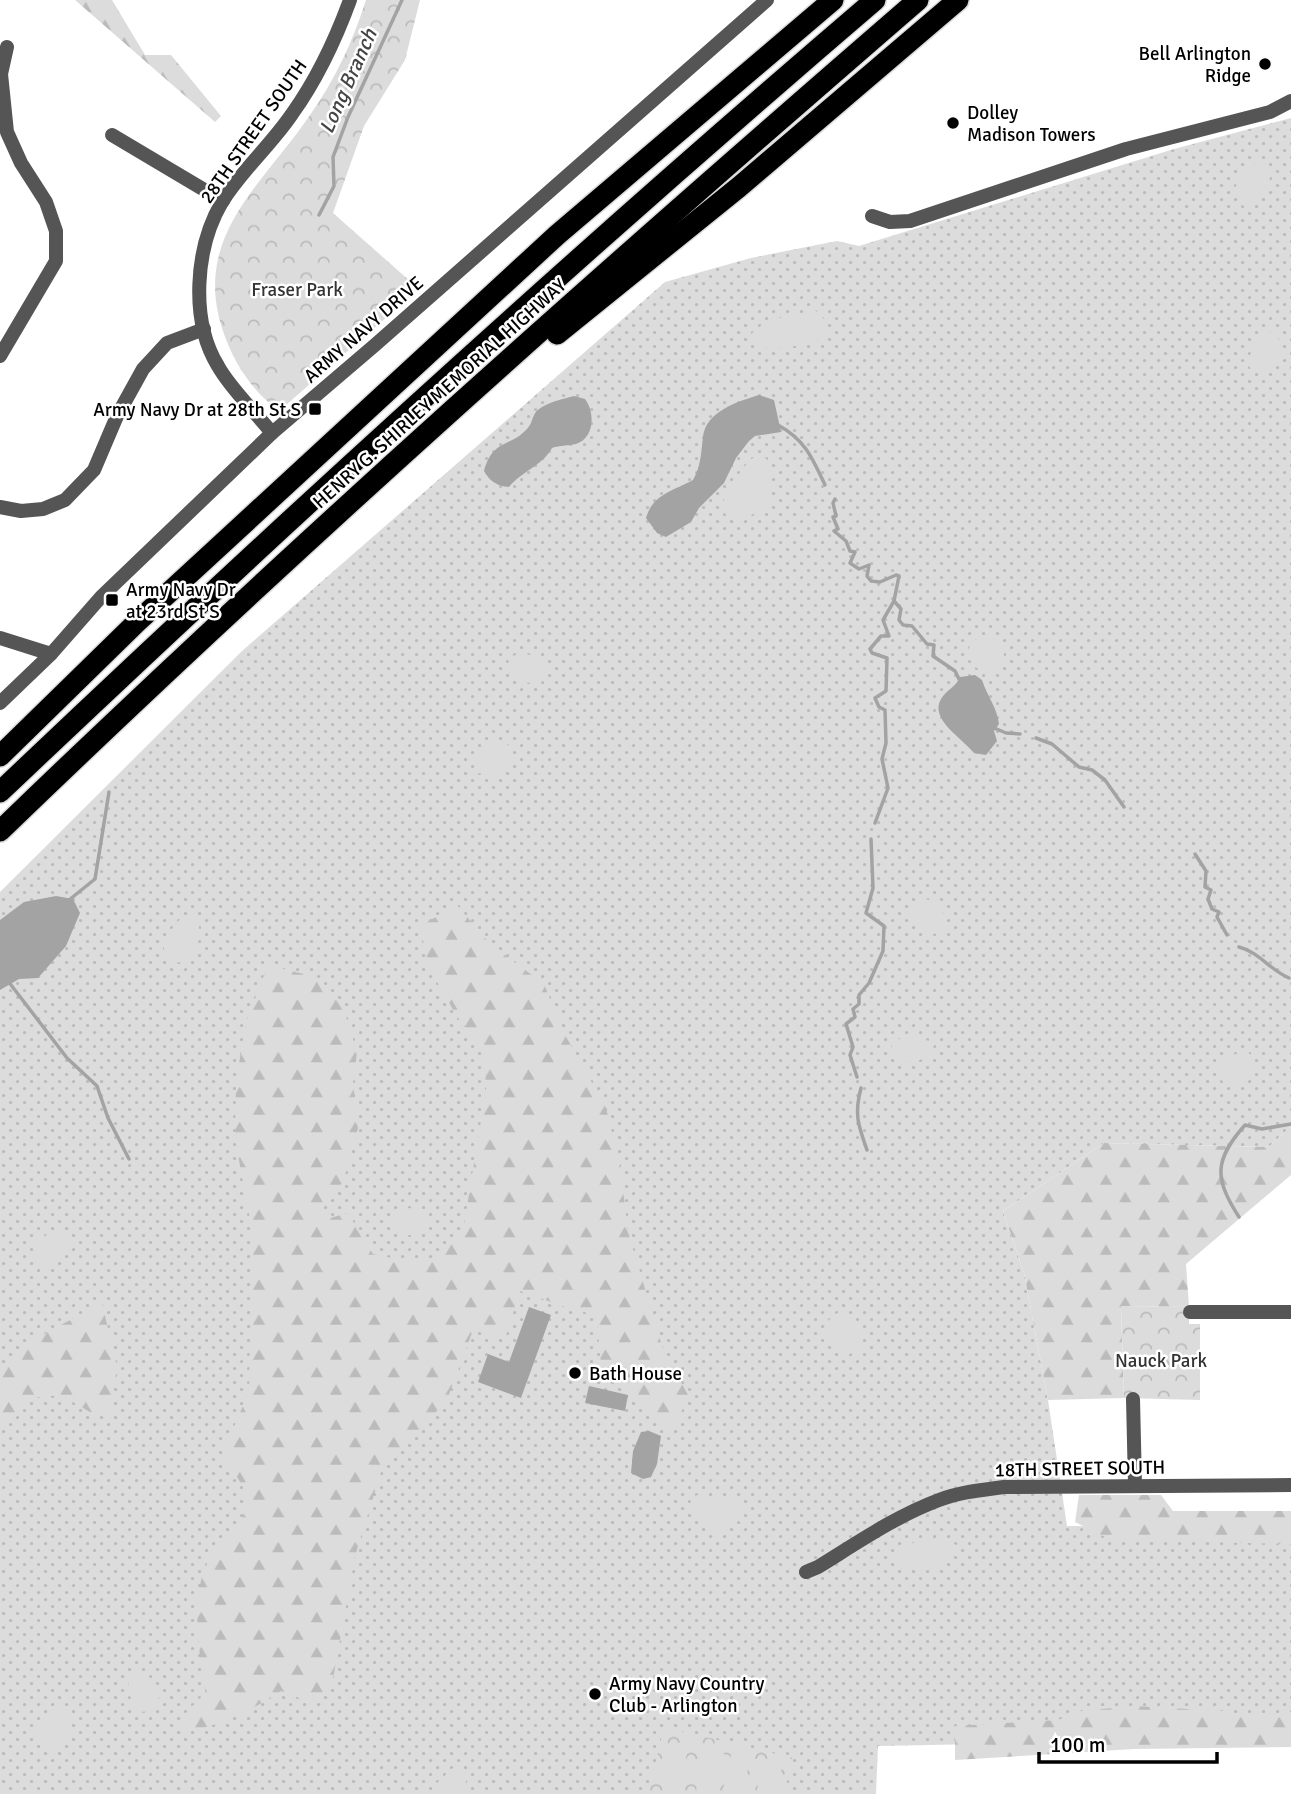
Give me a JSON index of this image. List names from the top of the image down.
{
  "streets": {
    "highway": ["HENRY G. SHIRLEY MEMORIAL HIGHWAY"],
    "street": ["28TH STREET SOUTH", "ARMY NAVY DRIVE", "18TH STREET SOUTH"]
  },
  "crossings": [
    ["28TH STREET SOUTH", "ARMY NAVY DRIVE"]
  ],
  "water": ["Long Branch"],
  "parks": ["Fraser Park", "Nauck Park"],
  "places": {
    "other": [
      "Bell Arlington Ridge",
      "Dolley Madison Towers",
      "Bath House",
      "Army Navy Country Club - Arlington"
    ],
    "transit": ["Army Navy Dr at 28th St S", "Army Navy Dr at 23rd St S"]
  },
  "scale_bar": "100 m"
}
